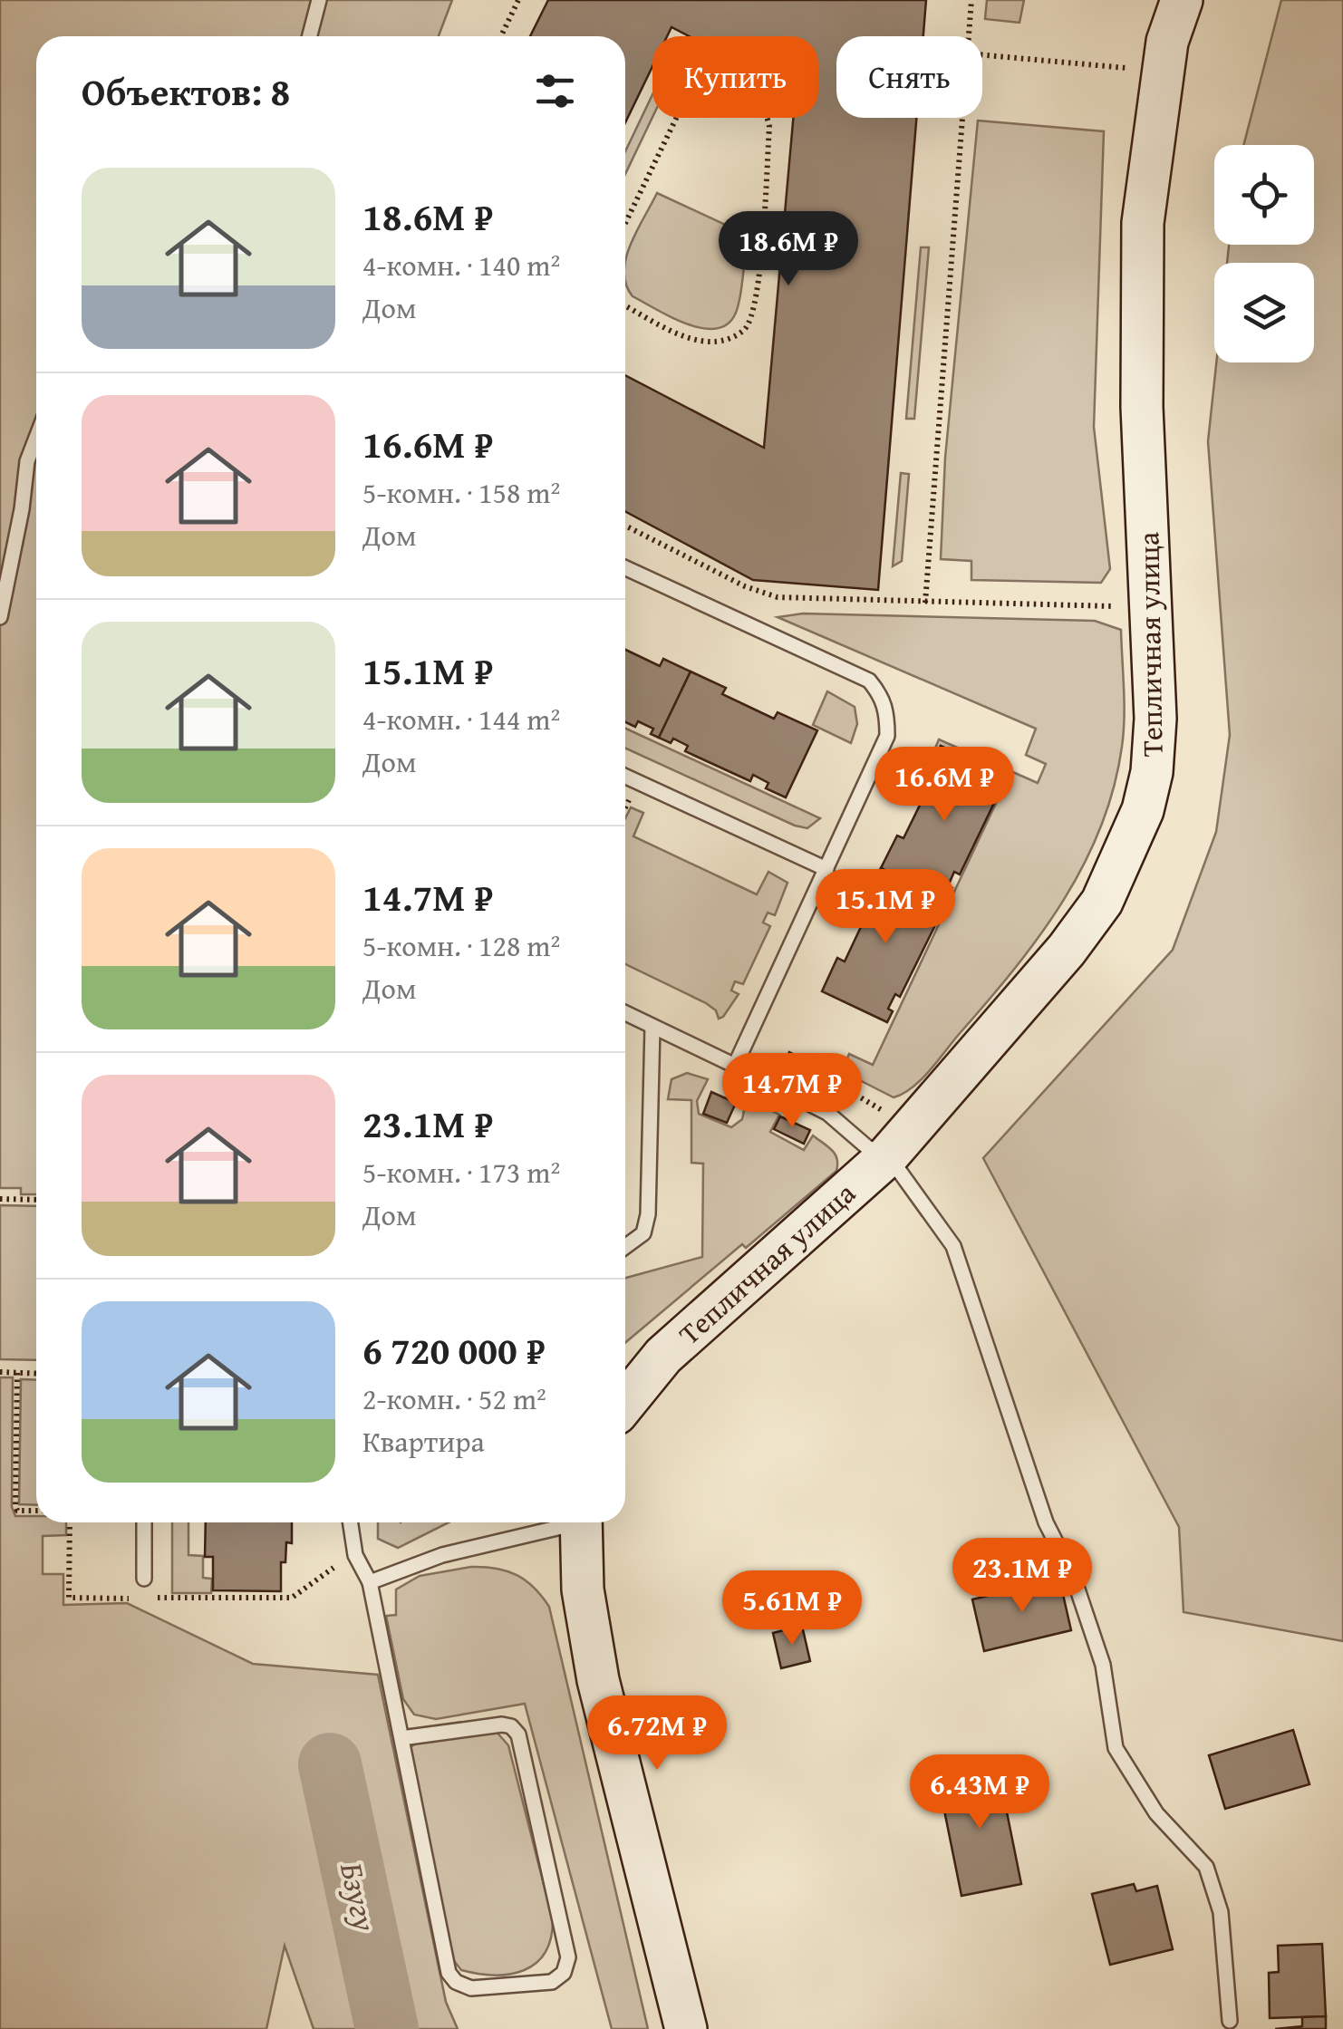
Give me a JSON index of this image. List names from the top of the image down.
{
  "streets": {
    "street": ["Тепличная улица"]
  },
  "water": ["Бзугу"],
  "page": {
    "chip": ["Купить", "Снять"],
    "heading": "Объектов: 8",
    "list": [
      {
        "name": "18.6M ₽",
        "note": "4-комн. · 140 m² · Дом"
      },
      {
        "name": "16.6M ₽",
        "note": "5-комн. · 158 m² · Дом"
      },
      {
        "name": "15.1M ₽",
        "note": "4-комн. · 144 m² · Дом"
      },
      {
        "name": "14.7M ₽",
        "note": "5-комн. · 128 m² · Дом"
      },
      {
        "name": "23.1M ₽",
        "note": "5-комн. · 173 m² · Дом"
      },
      {
        "name": "6 720 000 ₽",
        "note": "2-комн. · 52 m² · Квартира"
      }
    ],
    "price": [
      "18.6M ₽",
      "16.6M ₽",
      "15.1M ₽",
      "14.7M ₽",
      "23.1M ₽",
      "5.61M ₽",
      "6.72M ₽",
      "6.43M ₽"
    ]
  }
}
